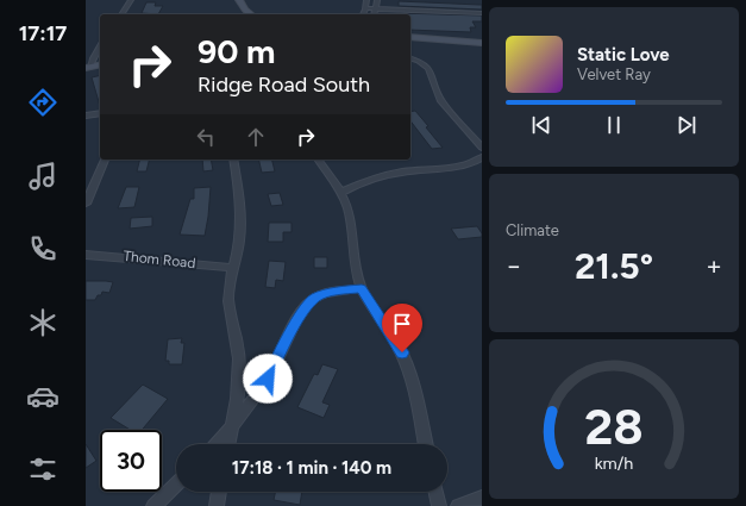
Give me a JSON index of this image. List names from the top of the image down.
{
  "streets": {
    "street": ["Thom Road"]
  },
  "page": {
    "tabs": "17:17",
    "turn": ["90 m", "Ridge Road South"],
    "song": ["Static Love", "Velvet Ray"],
    "tile": "Climate",
    "heat": ["−", "21.5°", "+"],
    "limit": "30",
    "trip": "17:18 · 1 min · 140 m",
    "gauge": ["28", "km/h"]
  }
}
